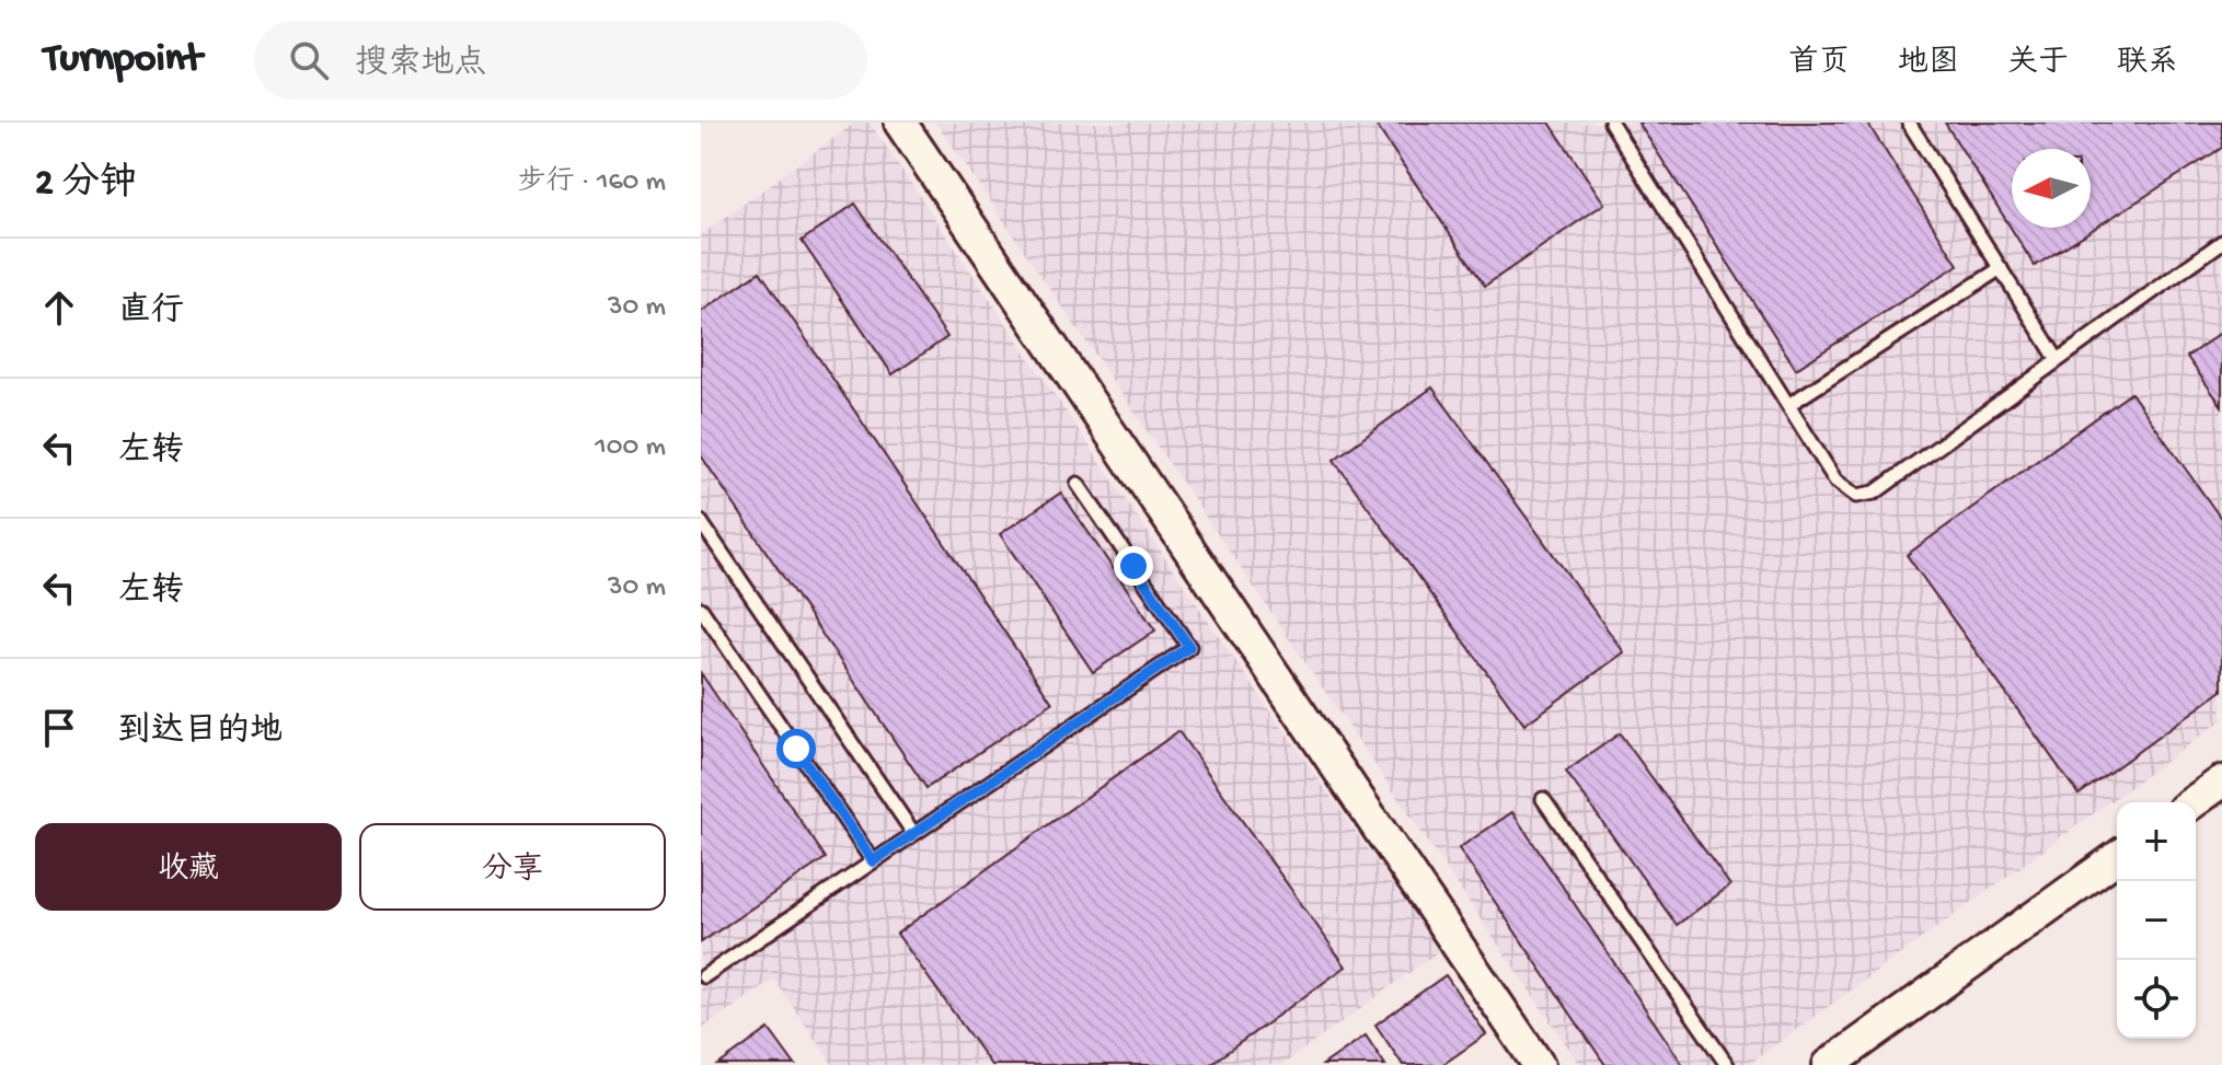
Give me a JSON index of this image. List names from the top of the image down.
{
  "north": "left",
  "page": {
    "header": "Turnpoint",
    "search": "搜索地点",
    "nav": [
      "首页",
      "地图",
      "关于",
      "联系"
    ],
    "heading": ["2 分钟", "步行 · 160 m"],
    "list": [
      ["直行", "30 m"],
      ["左转", "100 m"],
      ["左转", "30 m"],
      "到达目的地"
    ],
    "buttons": ["收藏", "分享"],
    "map_buttons": ["+", "−"]
  }
}
